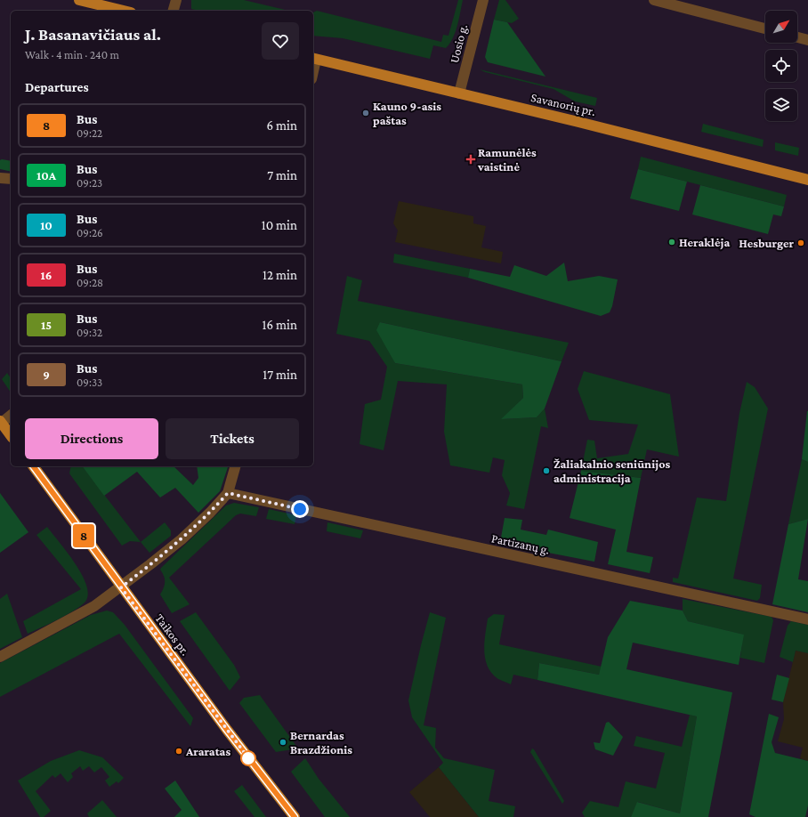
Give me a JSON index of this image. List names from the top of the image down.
{
  "streets": {
    "main road": ["Savanorių pr.", "Taikos pr."],
    "street": ["Uosio g.", "Partizanų g."]
  },
  "crossings": [
    ["Uosio g.", "Savanorių pr."]
  ],
  "places": {
    "other": [
      "Kauno 9-asis paštas",
      "Heraklėja",
      "Hesburger",
      "Žaliakalnio seniūnijos administracija",
      "Bernardas Brazdžionis",
      "Araratas"
    ],
    "health": ["Ramunėlės vaistinė"]
  },
  "lines": ["bus line 8"],
  "north": "top right",
  "page": {
    "on_map": "8",
    "heading": [
      ["J. Basanavičiaus al.", "Walk · 4 min · 240 m"],
      "Departures"
    ],
    "list": [
      {
        "mark": "8",
        "name": "Bus",
        "note": "09:22",
        "value": "6 min"
      },
      {
        "mark": "10A",
        "name": "Bus",
        "note": "09:23",
        "value": "7 min"
      },
      {
        "mark": "10",
        "name": "Bus",
        "note": "09:26",
        "value": "10 min"
      },
      {
        "mark": "16",
        "name": "Bus",
        "note": "09:28",
        "value": "12 min"
      },
      {
        "mark": "15",
        "name": "Bus",
        "note": "09:32",
        "value": "16 min"
      },
      {
        "mark": "9",
        "name": "Bus",
        "note": "09:33",
        "value": "17 min"
      }
    ],
    "buttons": ["Directions", "Tickets"]
  }
}
